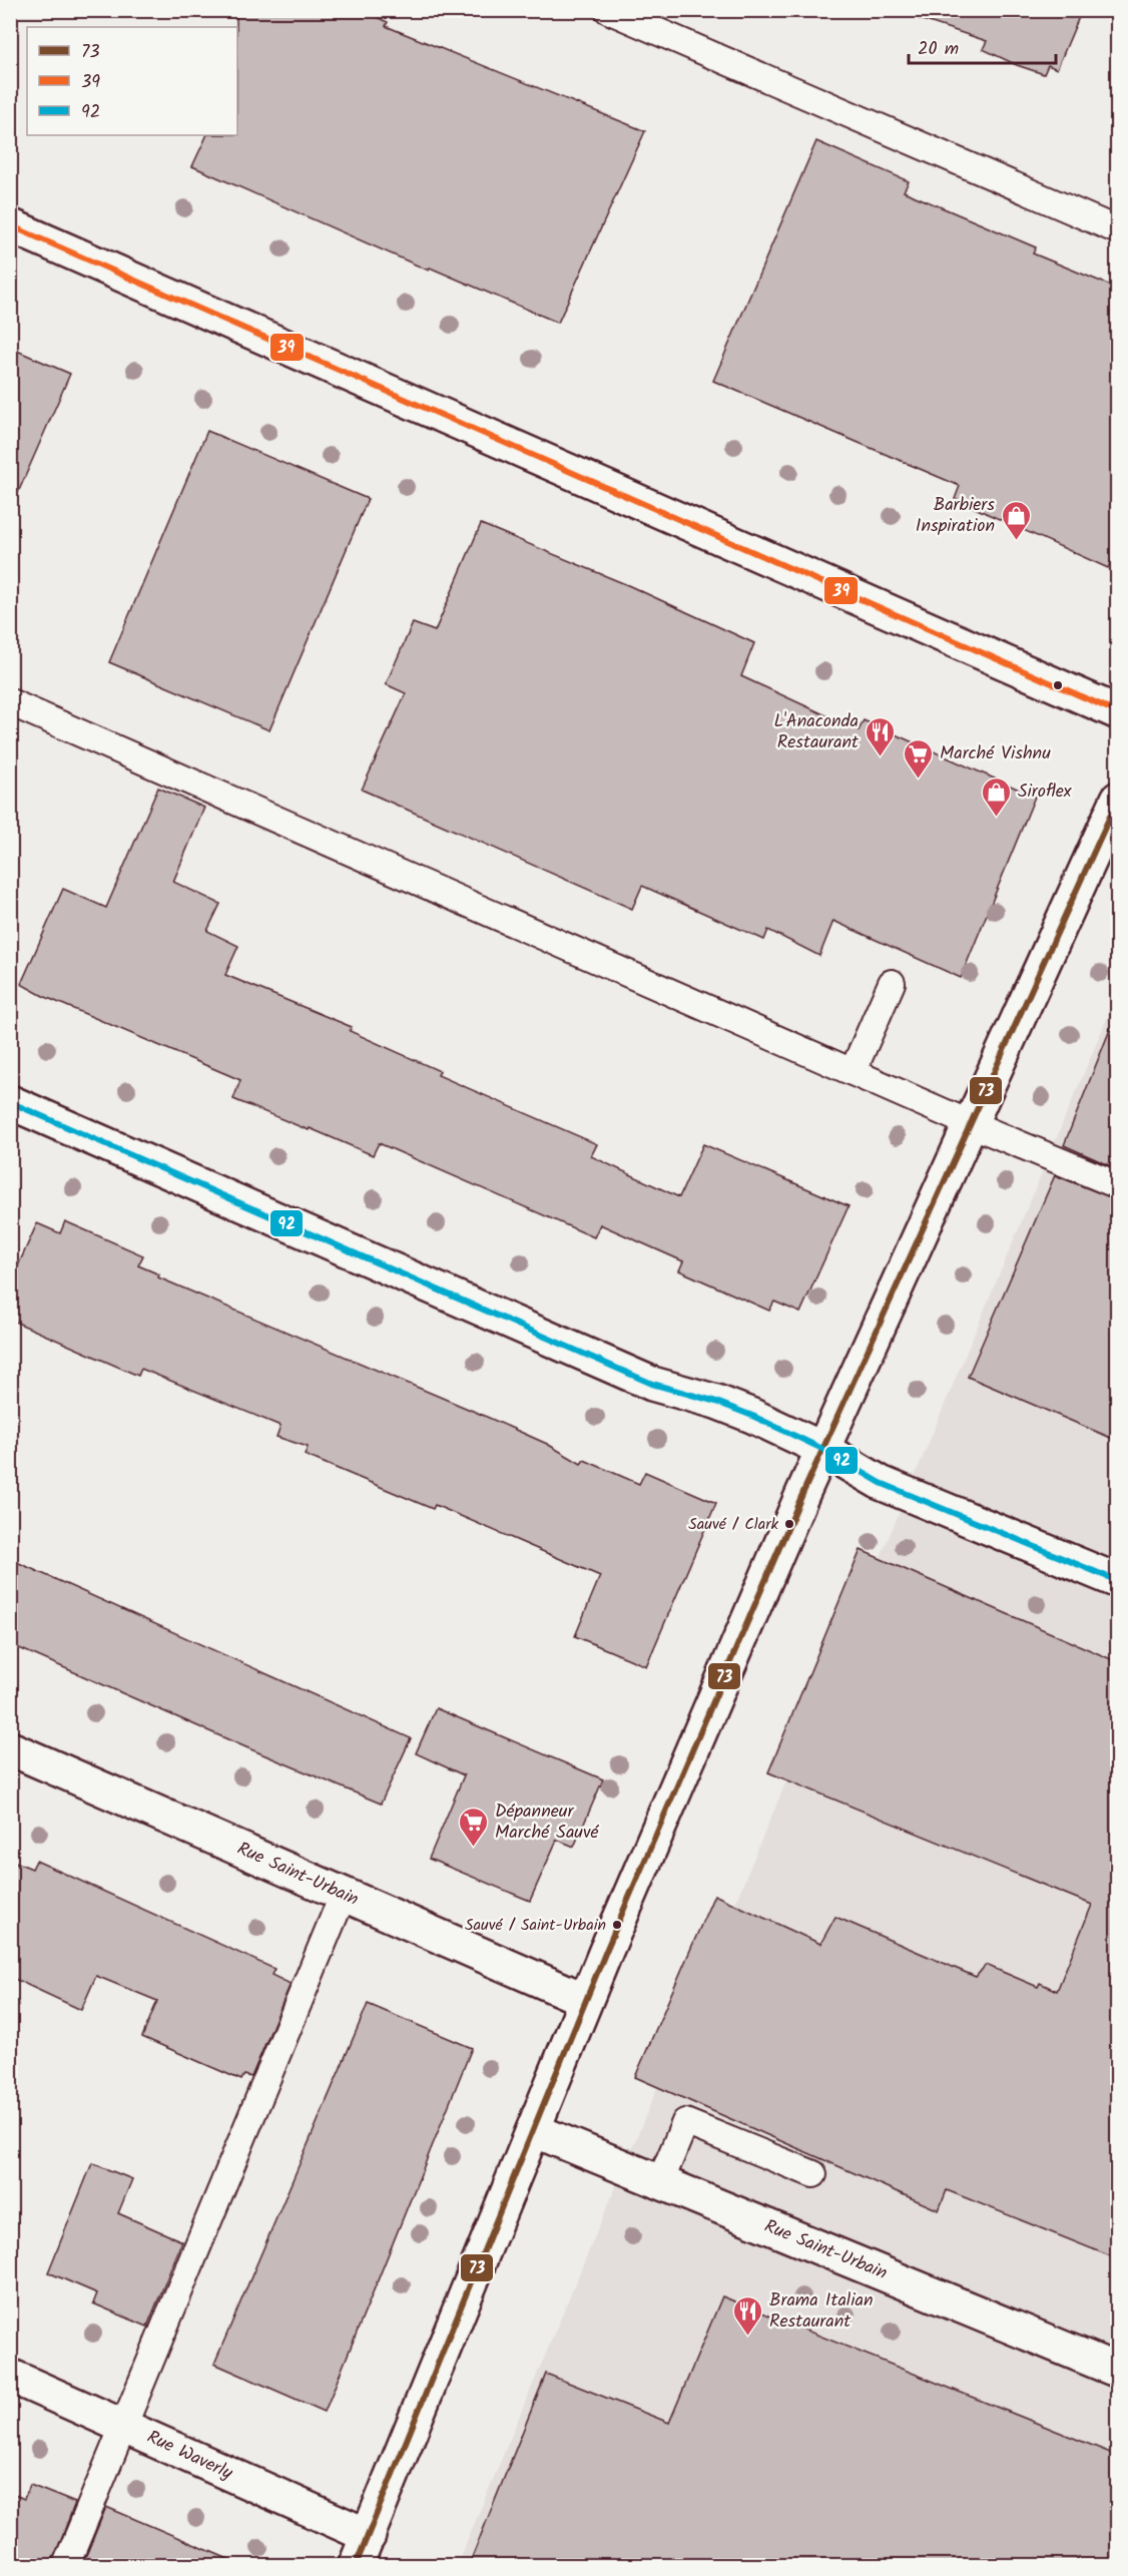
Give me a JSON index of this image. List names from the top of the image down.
{
  "streets": {
    "main road": ["Rue Saint-Urbain", "Rue Waverly"]
  },
  "places": {
    "shop": ["Barbiers Inspiration", "Siroflex"],
    "restaurant": ["L'Anaconda Restaurant", "Brama Italian Restaurant"],
    "supermarket": ["Marché Vishnu", "Dépanneur Marché Sauvé"],
    "other": ["Sauvé / Clark", "Sauvé / Saint-Urbain"]
  },
  "lines": ["transit line 39", "transit line 73", "transit line 92"],
  "legend": ["73", "39", "92"],
  "scale_bar": "20 m"
}
